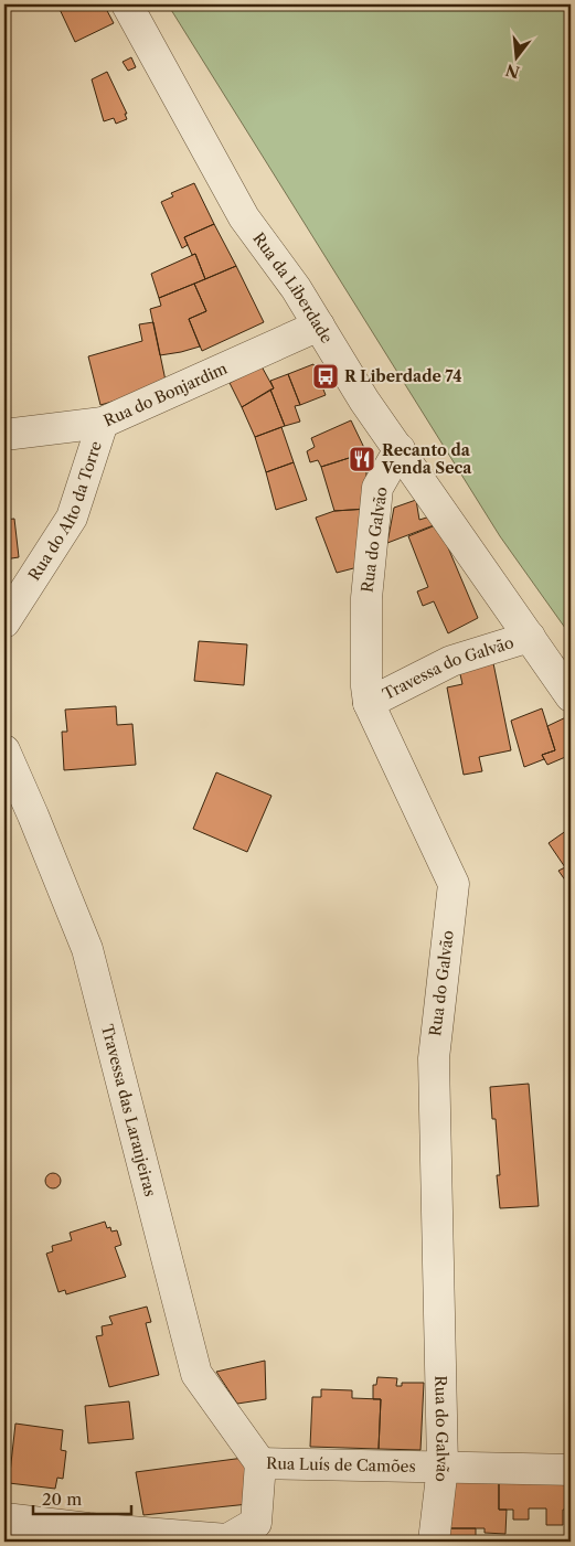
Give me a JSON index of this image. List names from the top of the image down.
{
  "streets": {
    "street": [
      "Rua da Liberdade",
      "Rua do Bonjardim",
      "Rua do Alto da Torre",
      "Rua do Galvão",
      "Travessa do Galvão",
      "Travessa das Laranjeiras",
      "Rua Luís de Camões"
    ]
  },
  "crossings": [
    ["Rua da Liberdade", "Rua do Bonjardim"],
    ["Rua da Liberdade", "Rua do Galvão"],
    ["Rua da Liberdade", "Travessa do Galvão"],
    ["Rua do Bonjardim", "Rua do Alto da Torre"],
    ["Rua do Galvão", "Travessa do Galvão"],
    ["Rua do Galvão", "Rua Luís de Camões"],
    ["Travessa das Laranjeiras", "Rua Luís de Camões"]
  ],
  "places": {
    "bus stop": ["R Liberdade 74"],
    "restaurant": ["Recanto da Venda Seca"]
  },
  "scale_bar": "20 m",
  "north": "bottom"
}
